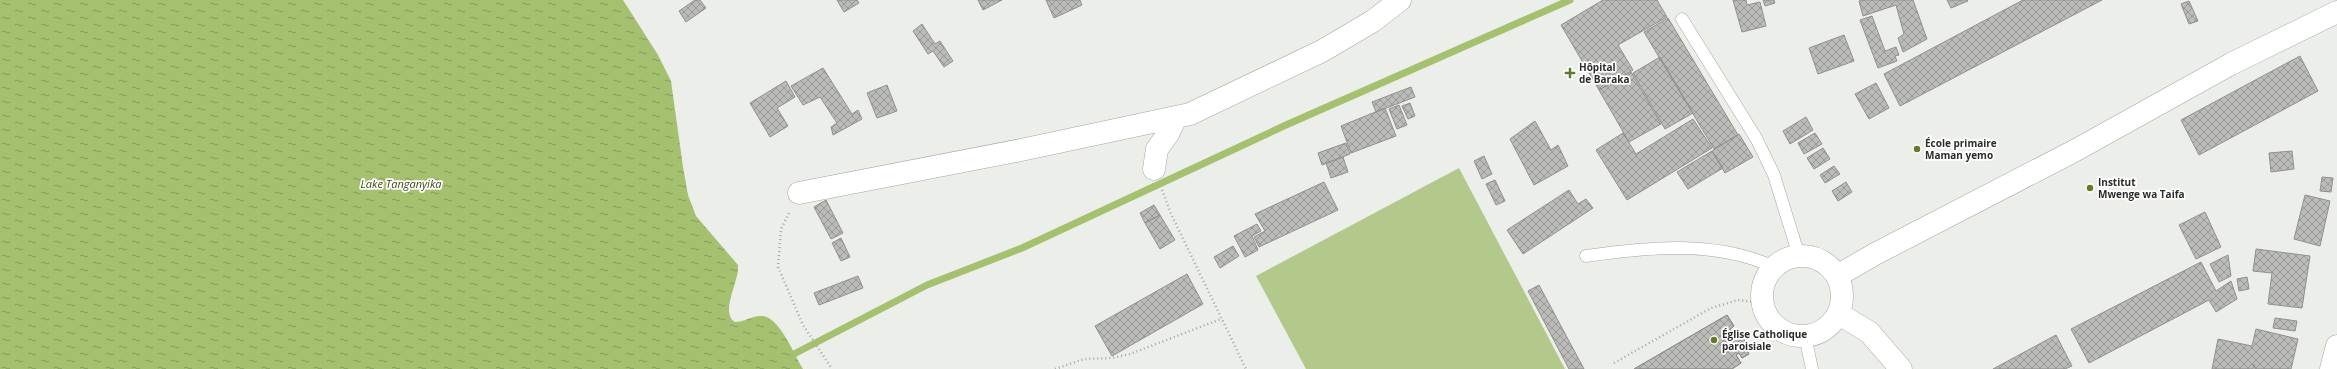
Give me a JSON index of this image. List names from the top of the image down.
{
  "water": ["Lake Tanganyika"],
  "places": {
    "health": ["Hôpital de Baraka"],
    "other": ["École primaire Maman yemo", "Institut Mwenge wa Taifa", "Église Catholique paroisiale"]
  }
}
